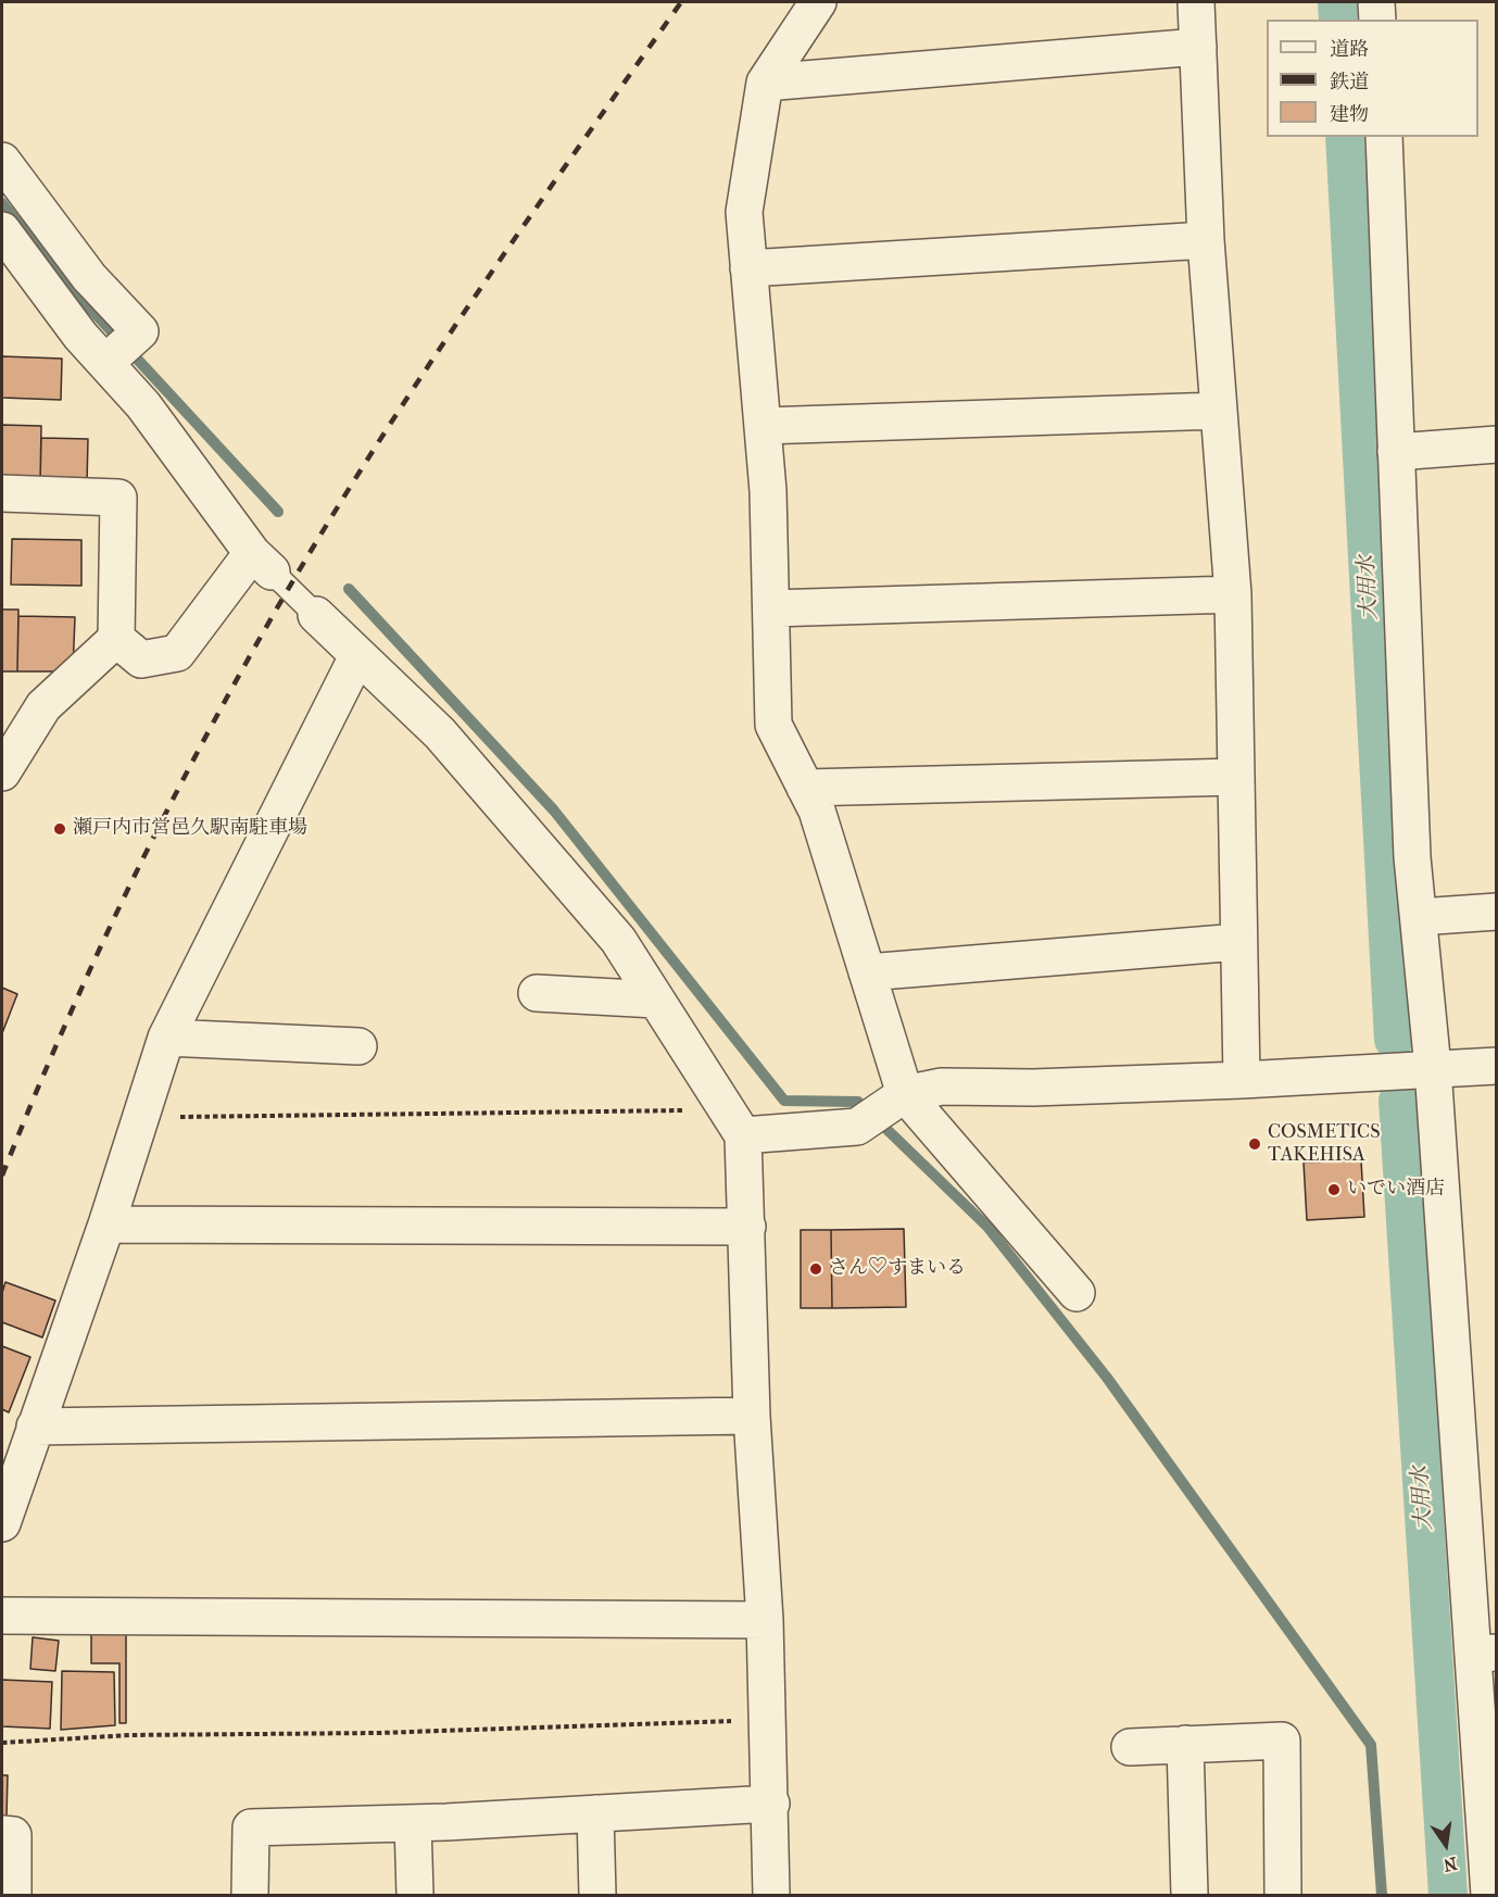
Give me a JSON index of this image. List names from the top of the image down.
{
  "water": ["大用水"],
  "places": [
    "瀬戸内市営邑久駅南駐車場",
    "COSMETICS TAKEHISA",
    "いでい酒店",
    "さん♡すまいる"
  ],
  "legend": ["道路", "鉄道", "建物"],
  "north": "bottom"
}
